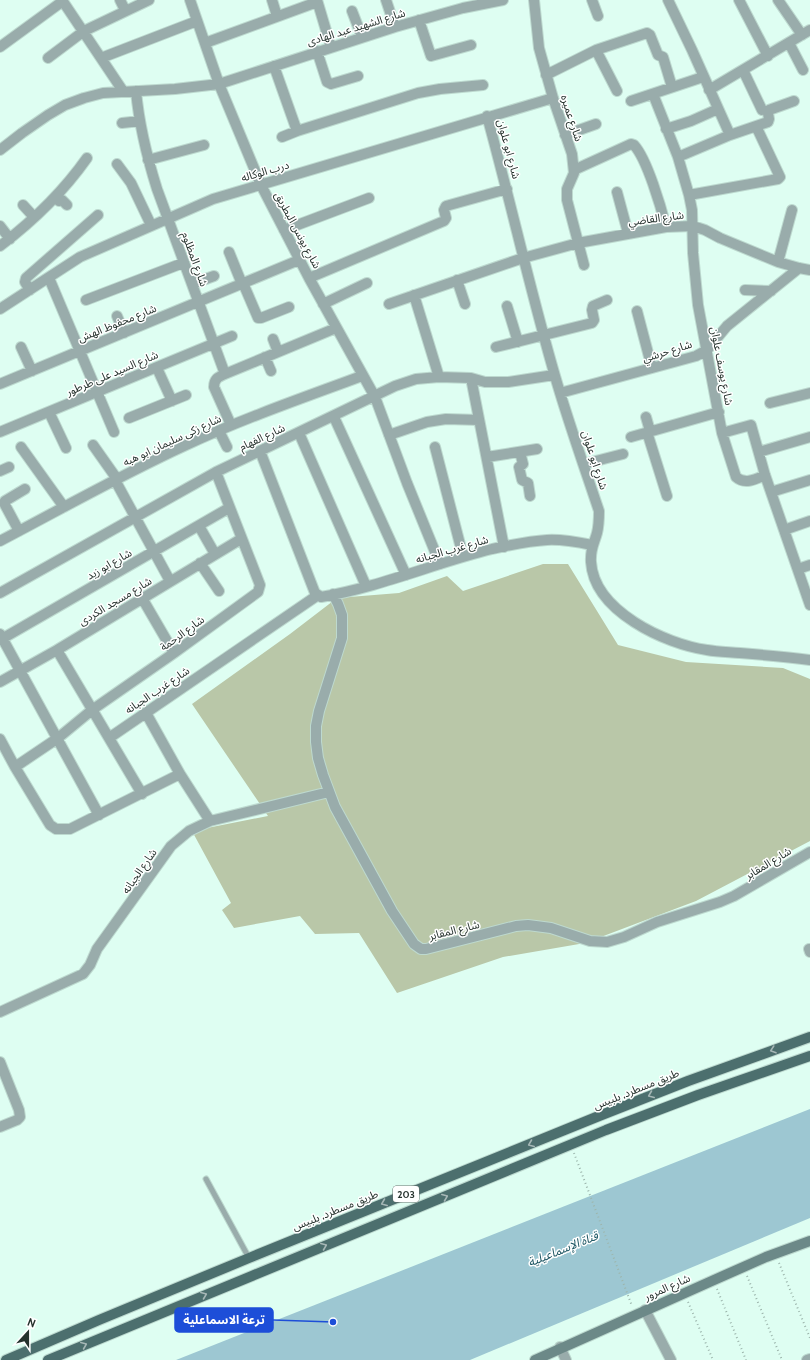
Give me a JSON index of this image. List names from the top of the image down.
{
  "streets": {
    "main road": ["طريق مسطرد, بلبيس", "203", "شارع المرور"],
    "street": [
      "شارع الشهيد عبد الهادى",
      "شارع عميره",
      "شارع ابو علوان",
      "درب الوكاله",
      "شارع القاضي",
      "شارع يونس البطريق",
      "شارع المظلوم",
      "شارع محفوظ الهش",
      "شارع حرشي",
      "شارع يوسف علوان",
      "شارع السيد على طرطور",
      "شارع الفهام",
      "شارع زكى سليمان ابو هبه",
      "شارع غرب الجبانه",
      "شارع ابو زيد",
      "شارع مسجد الكردى",
      "شارع الرحمة",
      "شارع المقابر",
      "شارع الجبانه"
    ]
  },
  "crossings": [
    ["شارع الشهيد عبد الهادى", "شارع يونس البطريق"],
    ["شارع الشهيد عبد الهادى", "شارع المظلوم"],
    ["شارع عميره", "درب الوكاله"],
    ["شارع عميره", "شارع القاضي"],
    ["شارع ابو علوان", "درب الوكاله"],
    ["شارع ابو علوان", "شارع القاضي"],
    ["شارع ابو علوان", "شارع حرشي"],
    ["شارع ابو علوان", "شارع الفهام"],
    ["شارع ابو علوان", "شارع غرب الجبانه"],
    ["درب الوكاله", "شارع يونس البطريق"],
    ["درب الوكاله", "شارع المظلوم"],
    ["شارع القاضي", "شارع حرشي"],
    ["شارع القاضي", "شارع يوسف علوان"],
    ["شارع يونس البطريق", "شارع محفوظ الهش"],
    ["شارع يونس البطريق", "شارع الفهام"],
    ["شارع يونس البطريق", "شارع زكى سليمان ابو هبه"],
    ["شارع يونس البطريق", "شارع غرب الجبانه"],
    ["شارع المظلوم", "شارع محفوظ الهش"],
    ["شارع المظلوم", "شارع السيد على طرطور"],
    ["شارع حرشي", "شارع يوسف علوان"],
    ["شارع الفهام", "شارع الرحمة"],
    ["شارع غرب الجبانه", "شارع المقابر"],
    ["شارع ابو زيد", "شارع الرحمة"],
    ["شارع مسجد الكردى", "شارع الرحمة"],
    ["شارع المقابر", "شارع الجبانه"]
  ],
  "water": ["قناة الإسماعيلية"],
  "places": ["ترعة الاسماعلية"],
  "north": "top"
}
